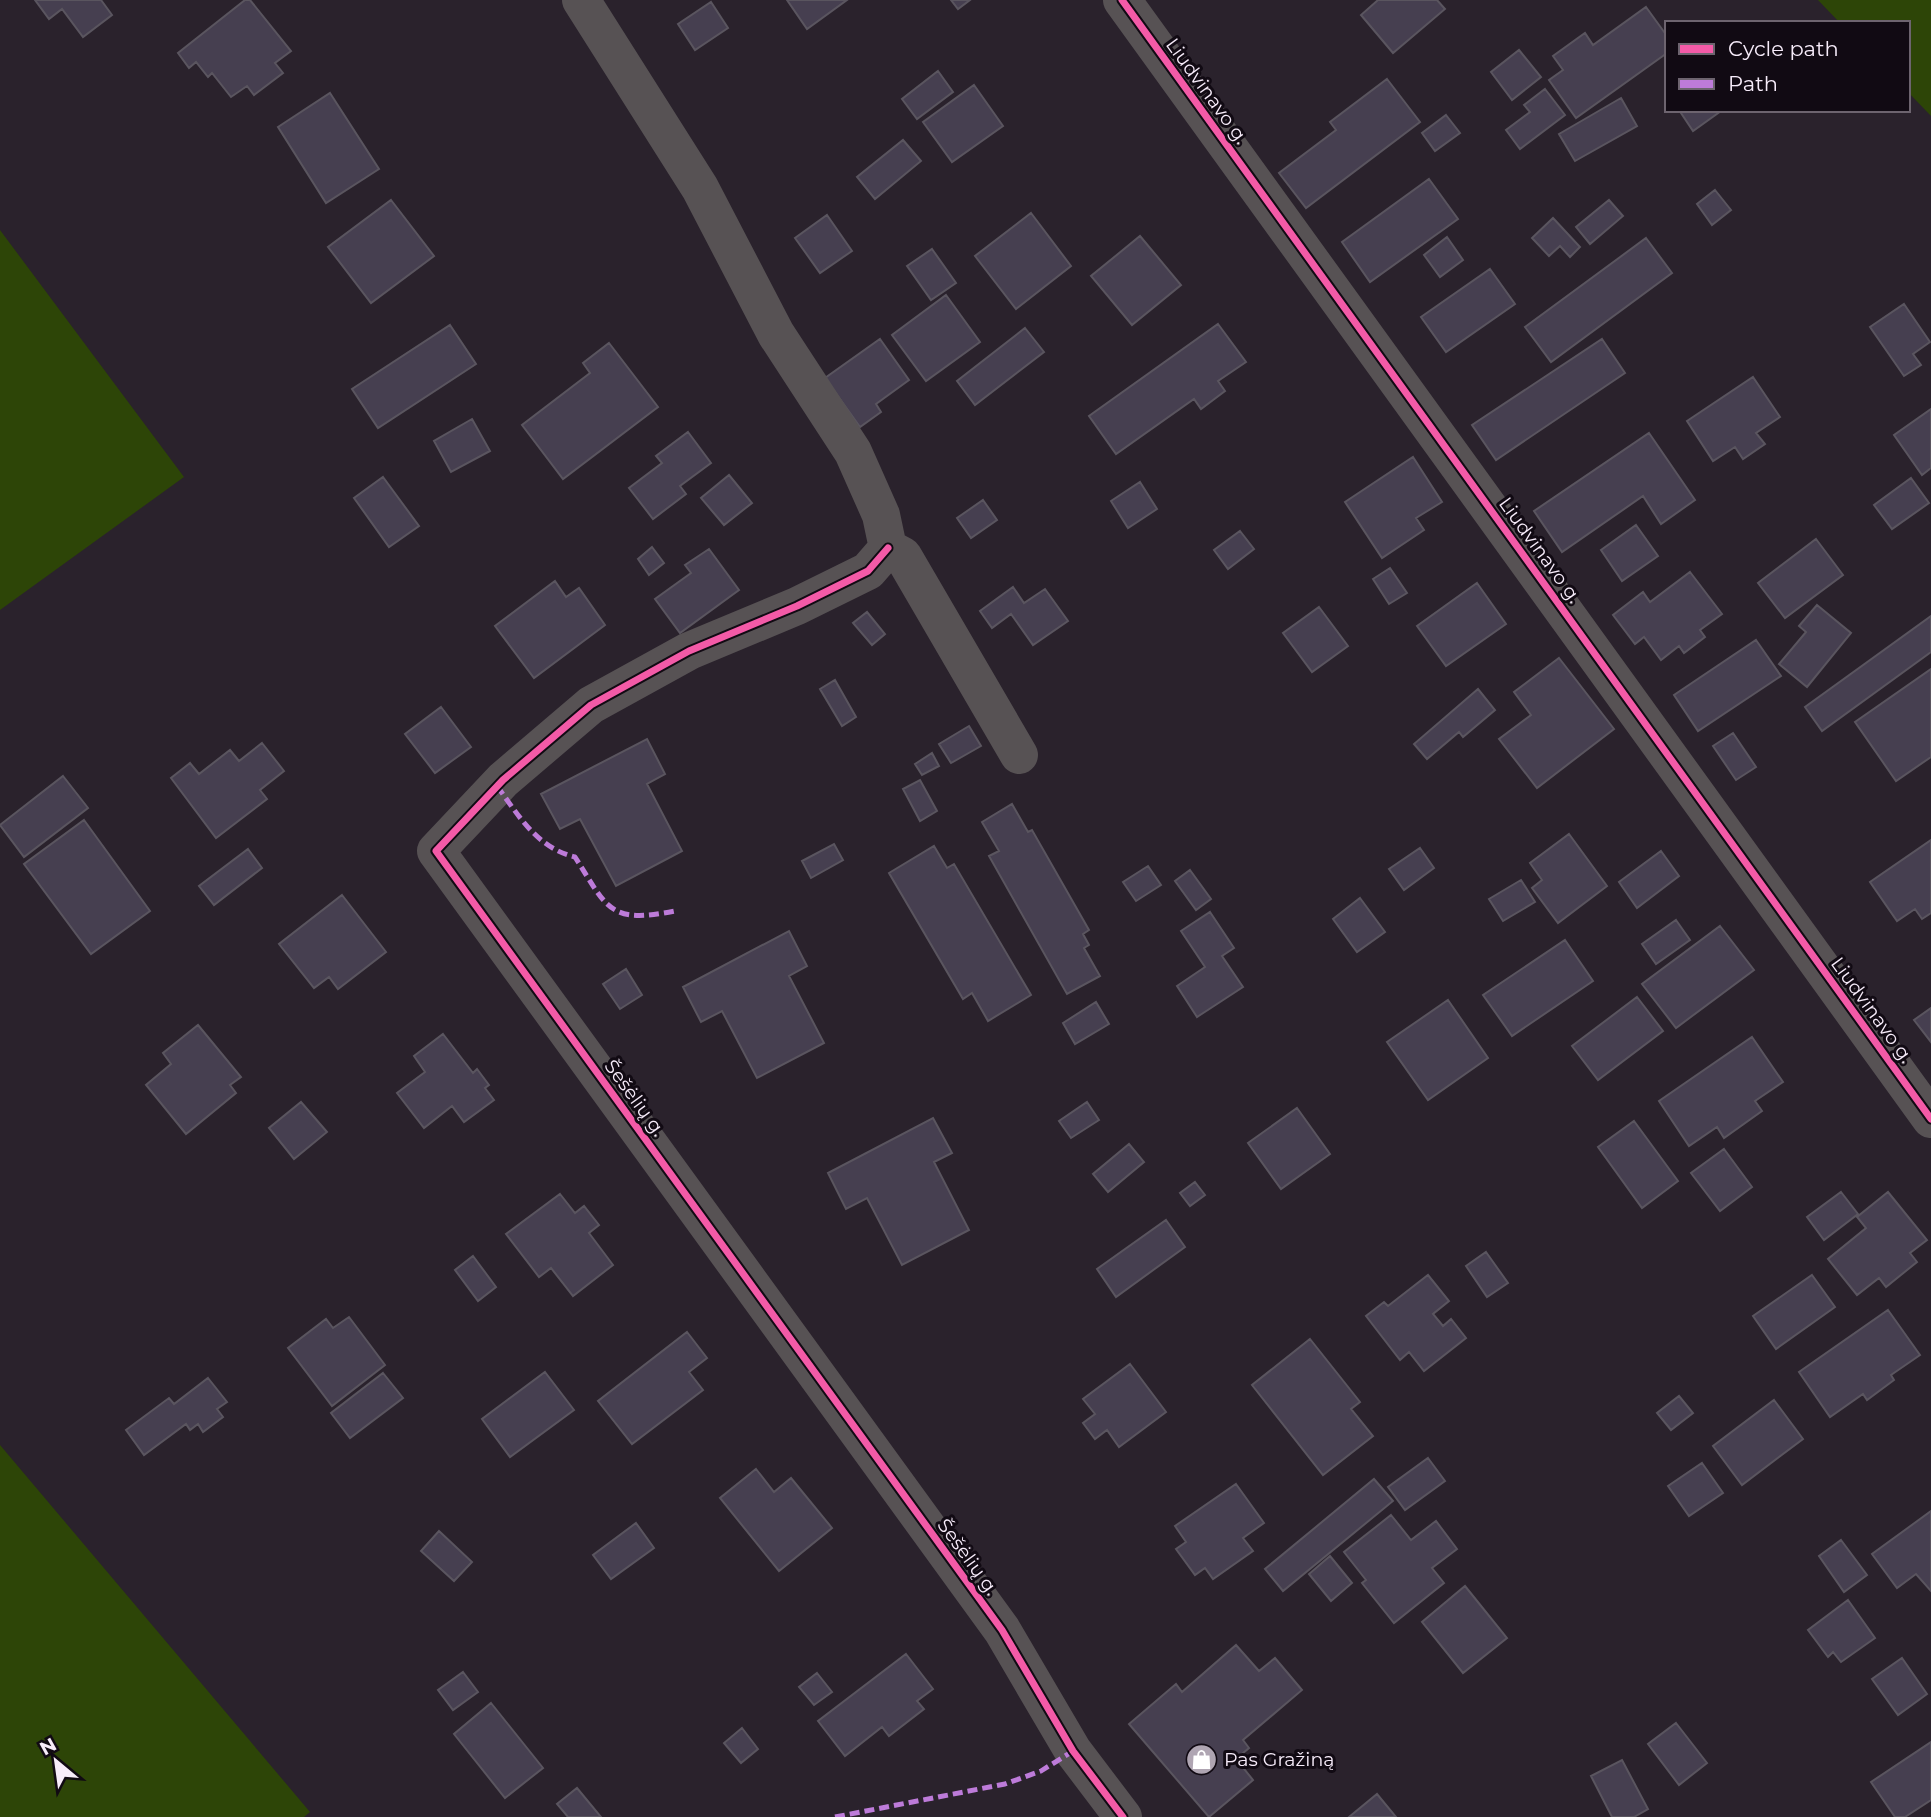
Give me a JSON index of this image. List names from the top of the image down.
{
  "streets": {
    "street": ["Liudvinavo g.", "Šešėlių g."]
  },
  "places": {
    "shop": ["Pas Gražiną"]
  },
  "legend": ["Cycle path", "Path"],
  "north": "top left"
}
